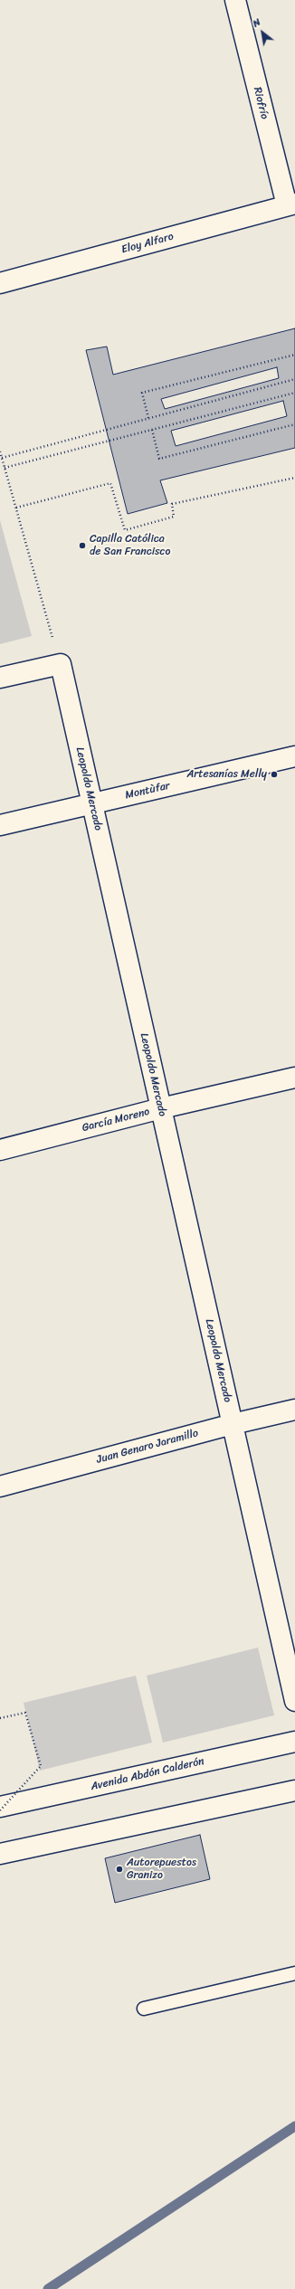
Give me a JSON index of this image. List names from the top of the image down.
{
  "streets": {
    "street": [
      "Riofrío",
      "Eloy Alfaro",
      "Leopoldo Mercado",
      "Montùfar",
      "García Moreno",
      "Juan Genaro Jaramillo",
      "Avenida Abdón Calderón"
    ]
  },
  "crossings": [
    ["Riofrío", "Eloy Alfaro"],
    ["Leopoldo Mercado", "Montùfar"],
    ["Leopoldo Mercado", "García Moreno"],
    ["Leopoldo Mercado", "Juan Genaro Jaramillo"]
  ],
  "places": ["Capilla Católica de San Francisco", "Artesanías Melly", "Autorepuestos Granizo"],
  "north": "top left"
}
